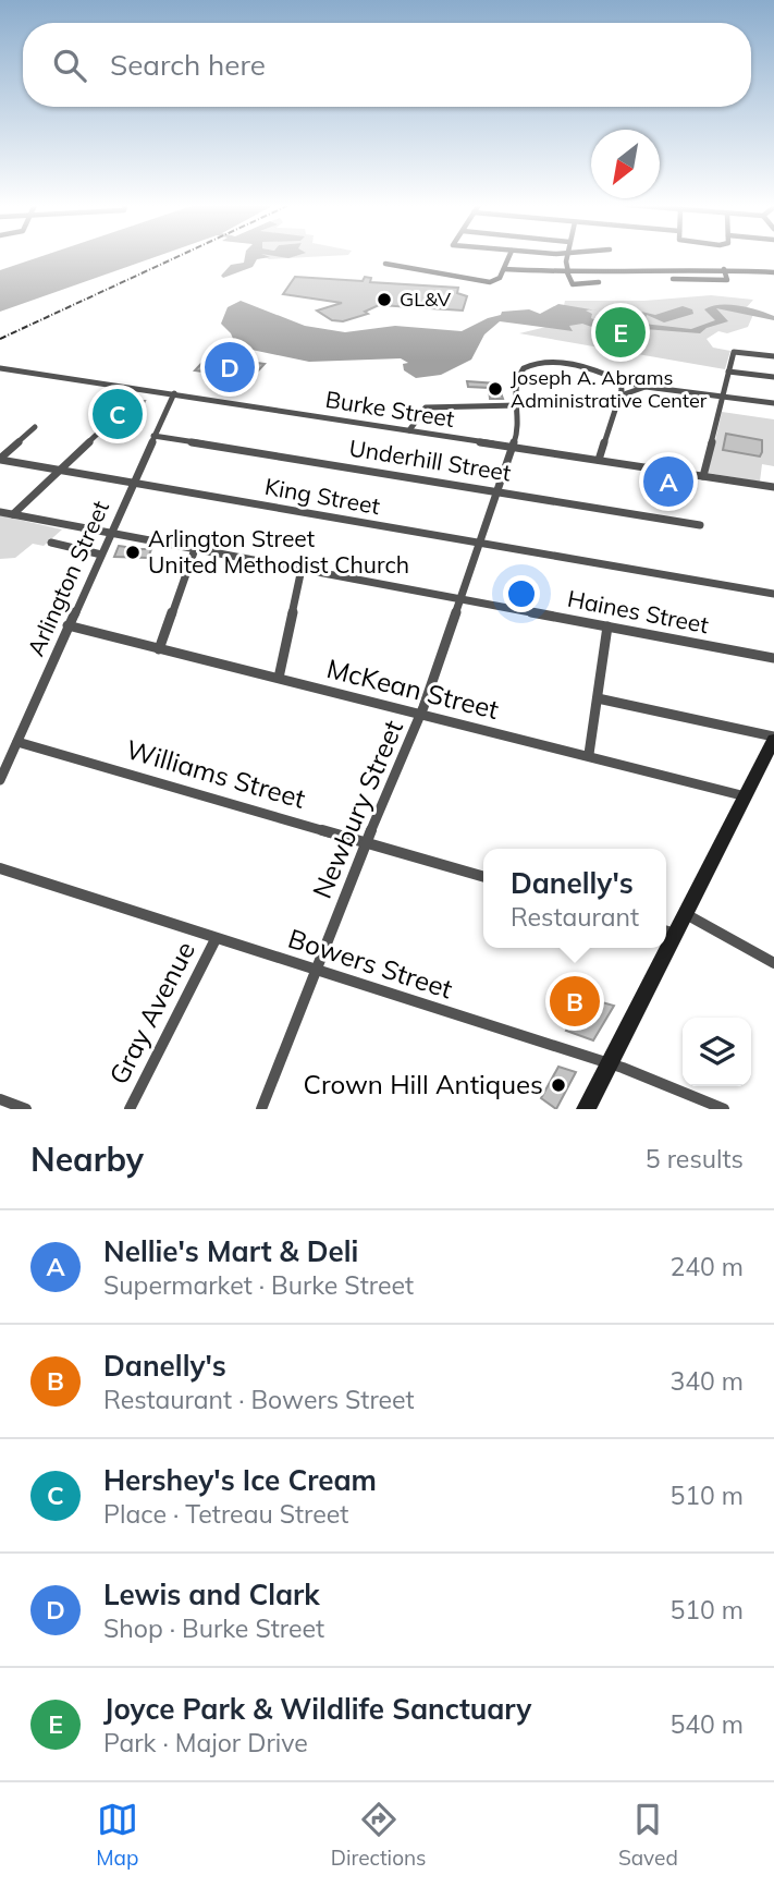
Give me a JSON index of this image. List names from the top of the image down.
{
  "streets": {
    "street": [
      "Burke Street",
      "Underhill Street",
      "King Street",
      "Arlington Street",
      "Haines Street",
      "McKean Street",
      "Williams Street",
      "Newbury Street",
      "Bowers Street",
      "Gray Avenue"
    ]
  },
  "crossings": [
    ["Burke Street", "Arlington Street"],
    ["Burke Street", "Newbury Street"],
    ["Underhill Street", "Arlington Street"],
    ["Underhill Street", "Newbury Street"],
    ["King Street", "Arlington Street"],
    ["King Street", "Newbury Street"],
    ["Arlington Street", "Haines Street"],
    ["Arlington Street", "McKean Street"],
    ["Arlington Street", "Williams Street"],
    ["Haines Street", "Newbury Street"],
    ["McKean Street", "Newbury Street"],
    ["Williams Street", "Newbury Street"],
    ["Newbury Street", "Bowers Street"],
    ["Bowers Street", "Gray Avenue"]
  ],
  "places": [
    "GL&V",
    "Joseph A. Abrams Administrative Center",
    "Arlington Street United Methodist Church",
    "Crown Hill Antiques"
  ],
  "north": "bottom left",
  "page": {
    "search": "Search here",
    "pins": [
      "E",
      "D",
      "C",
      "A",
      "B"
    ],
    "popup": ["Danelly's", "Restaurant"],
    "heading": ["Nearby", "5 results"],
    "list": [
      {
        "mark": "A",
        "name": "Nellie's Mart & Deli",
        "note": "Supermarket · Burke Street",
        "value": "240 m"
      },
      {
        "mark": "B",
        "name": "Danelly's",
        "note": "Restaurant · Bowers Street",
        "value": "340 m"
      },
      {
        "mark": "C",
        "name": "Hershey's Ice Cream",
        "note": "Place · Tetreau Street",
        "value": "510 m"
      },
      {
        "mark": "D",
        "name": "Lewis and Clark",
        "note": "Shop · Burke Street",
        "value": "510 m"
      },
      {
        "mark": "E",
        "name": "Joyce Park & Wildlife Sanctuary",
        "note": "Park · Major Drive",
        "value": "540 m"
      }
    ],
    "nav": ["Map", "Directions", "Saved"]
  }
}
